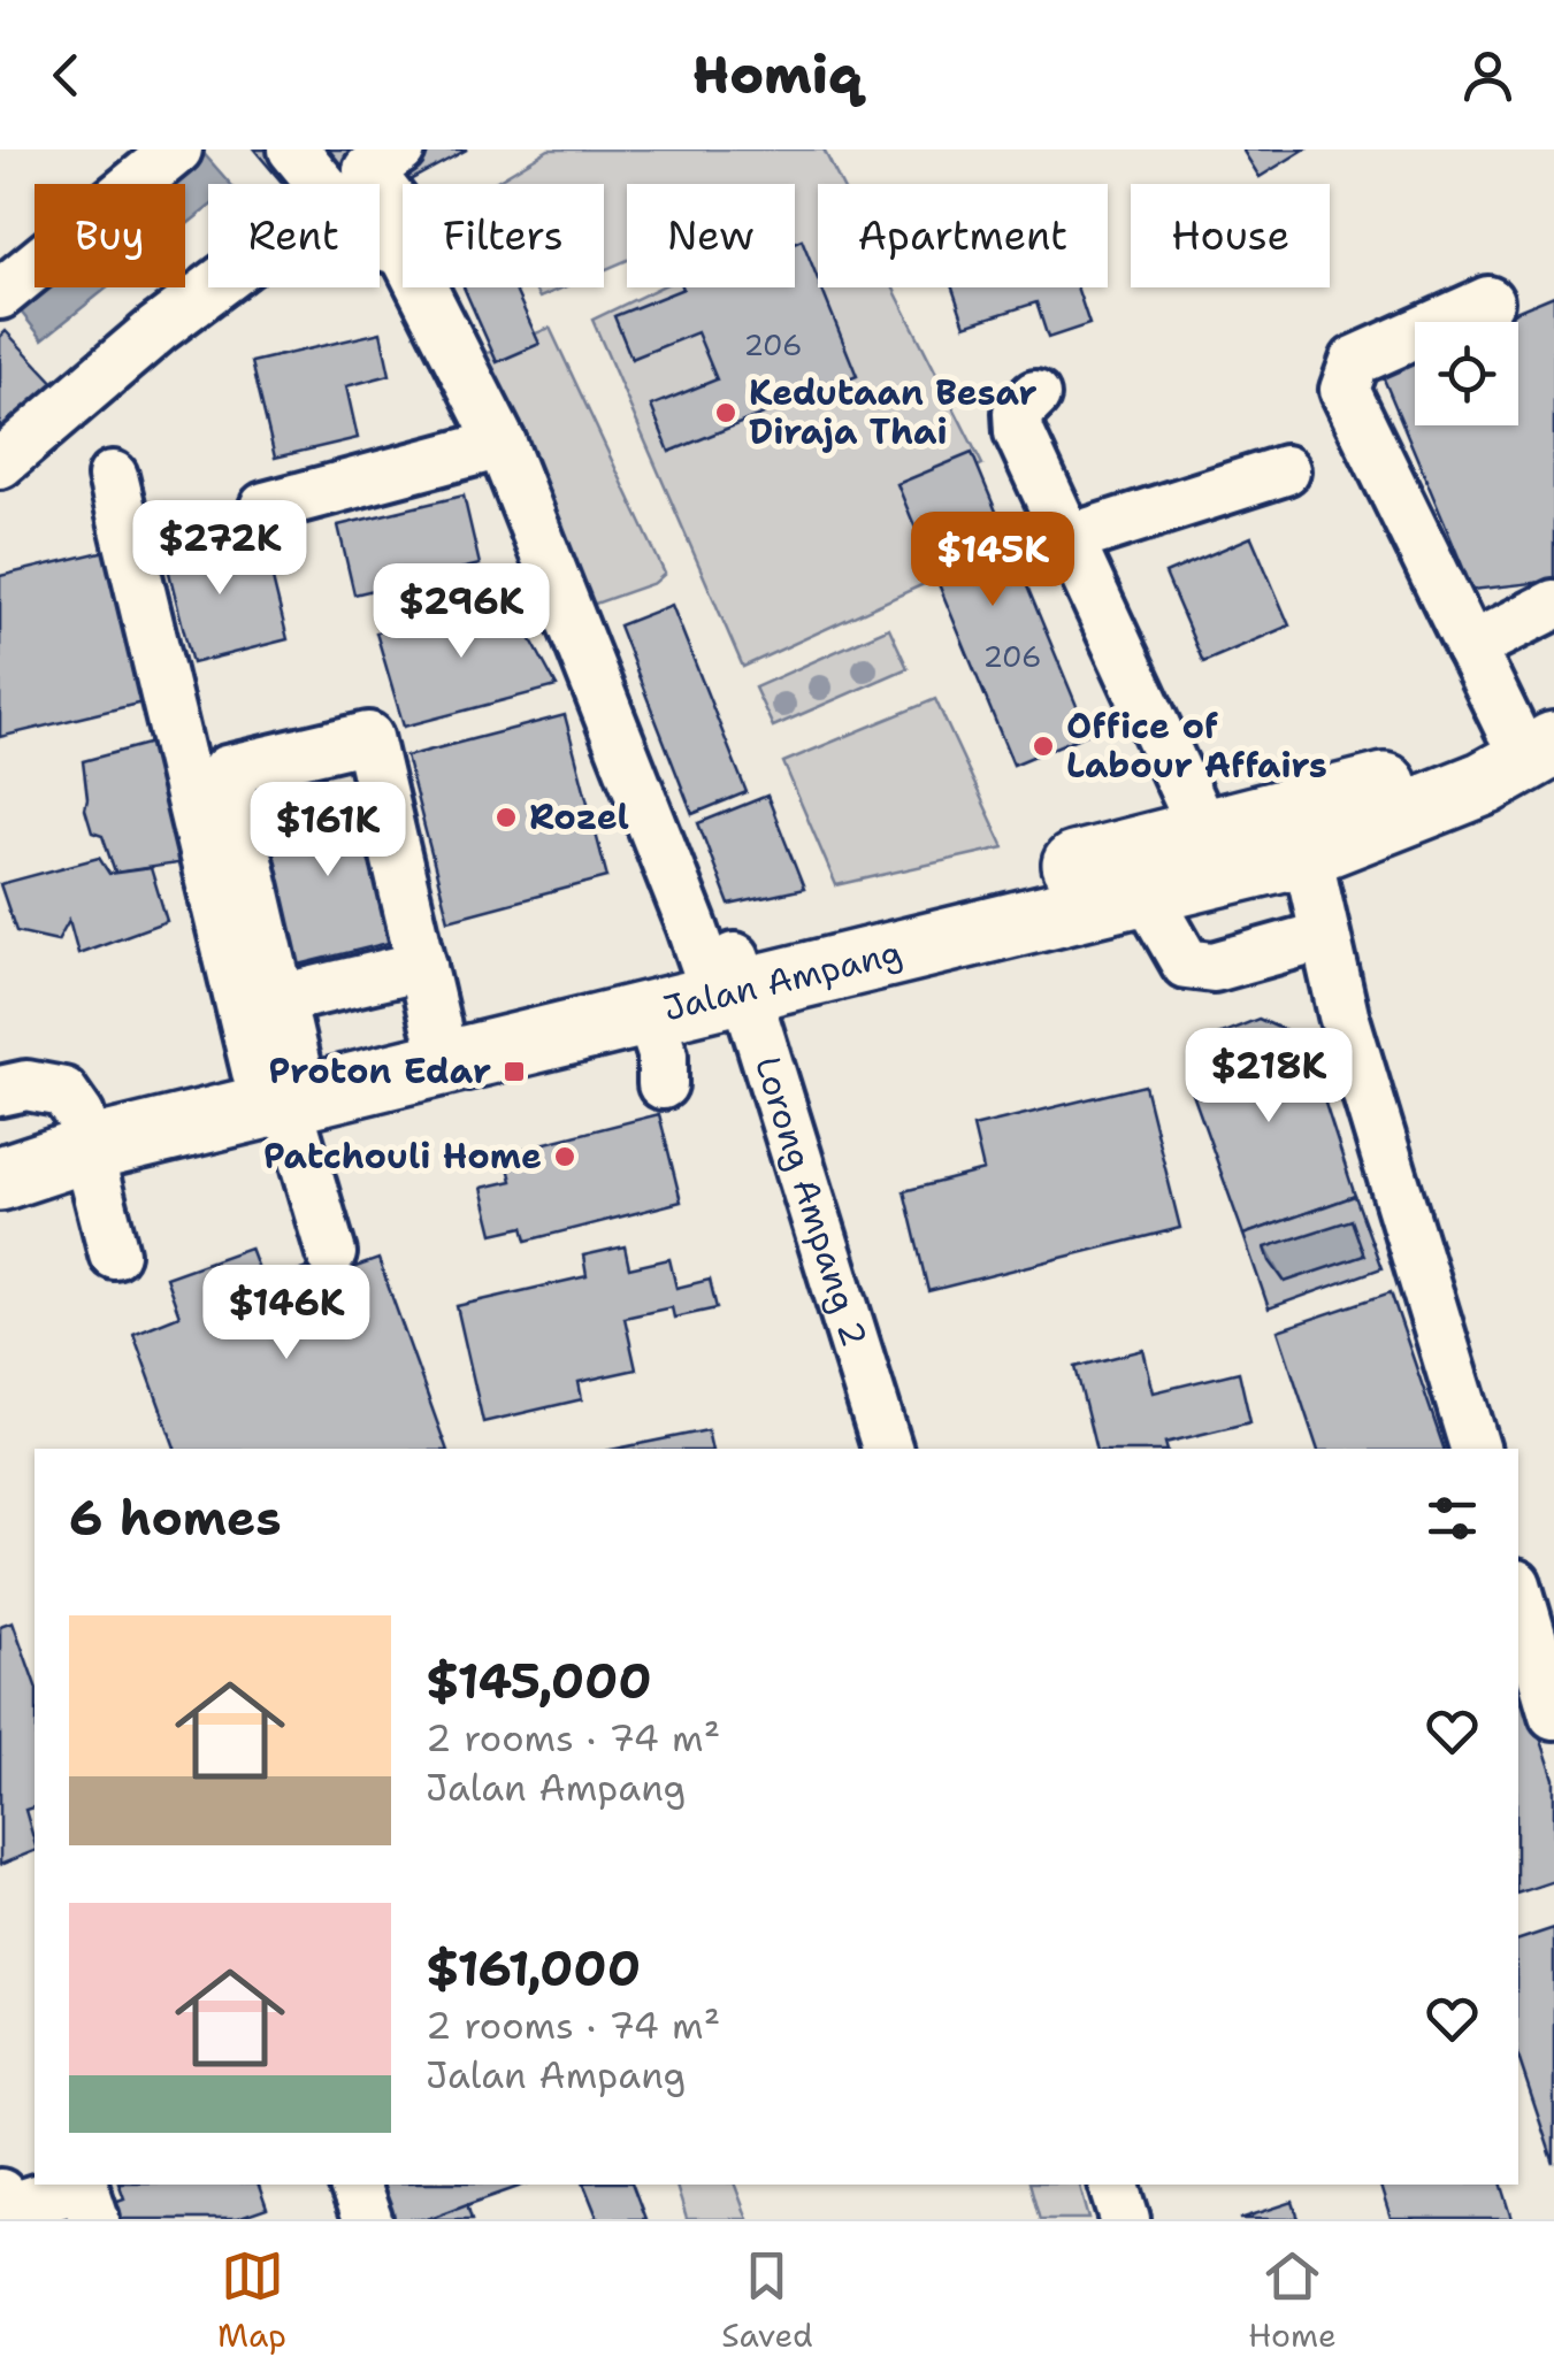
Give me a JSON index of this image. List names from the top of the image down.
{
  "streets": {
    "main road": ["Jalan Ampang"],
    "street": ["Lorong Ampang 2"]
  },
  "crossings": [
    ["Jalan Ampang", "Lorong Ampang 2"]
  ],
  "places": {
    "other": [
      "Kedutaan Besar Diraja Thai",
      "Office of Labour Affairs",
      "Rozel",
      "Patchouli Home"
    ],
    "transit": ["Proton Edar"]
  },
  "house_numbers": ["206", "206"],
  "page": {
    "header": "Homiq",
    "chip": [
      "Buy",
      "Rent",
      "Filters",
      "New",
      "Apartment",
      "House"
    ],
    "price": [
      "$272K",
      "$145K",
      "$296K",
      "$161K",
      "$218K",
      "$146K"
    ],
    "heading": "6 homes",
    "list": [
      {
        "name": "$145,000",
        "note": "2 rooms · 74 m² · Jalan Ampang"
      },
      {
        "name": "$161,000",
        "note": "2 rooms · 74 m² · Jalan Ampang"
      }
    ],
    "tabs": ["Map", "Saved", "Home"]
  }
}
